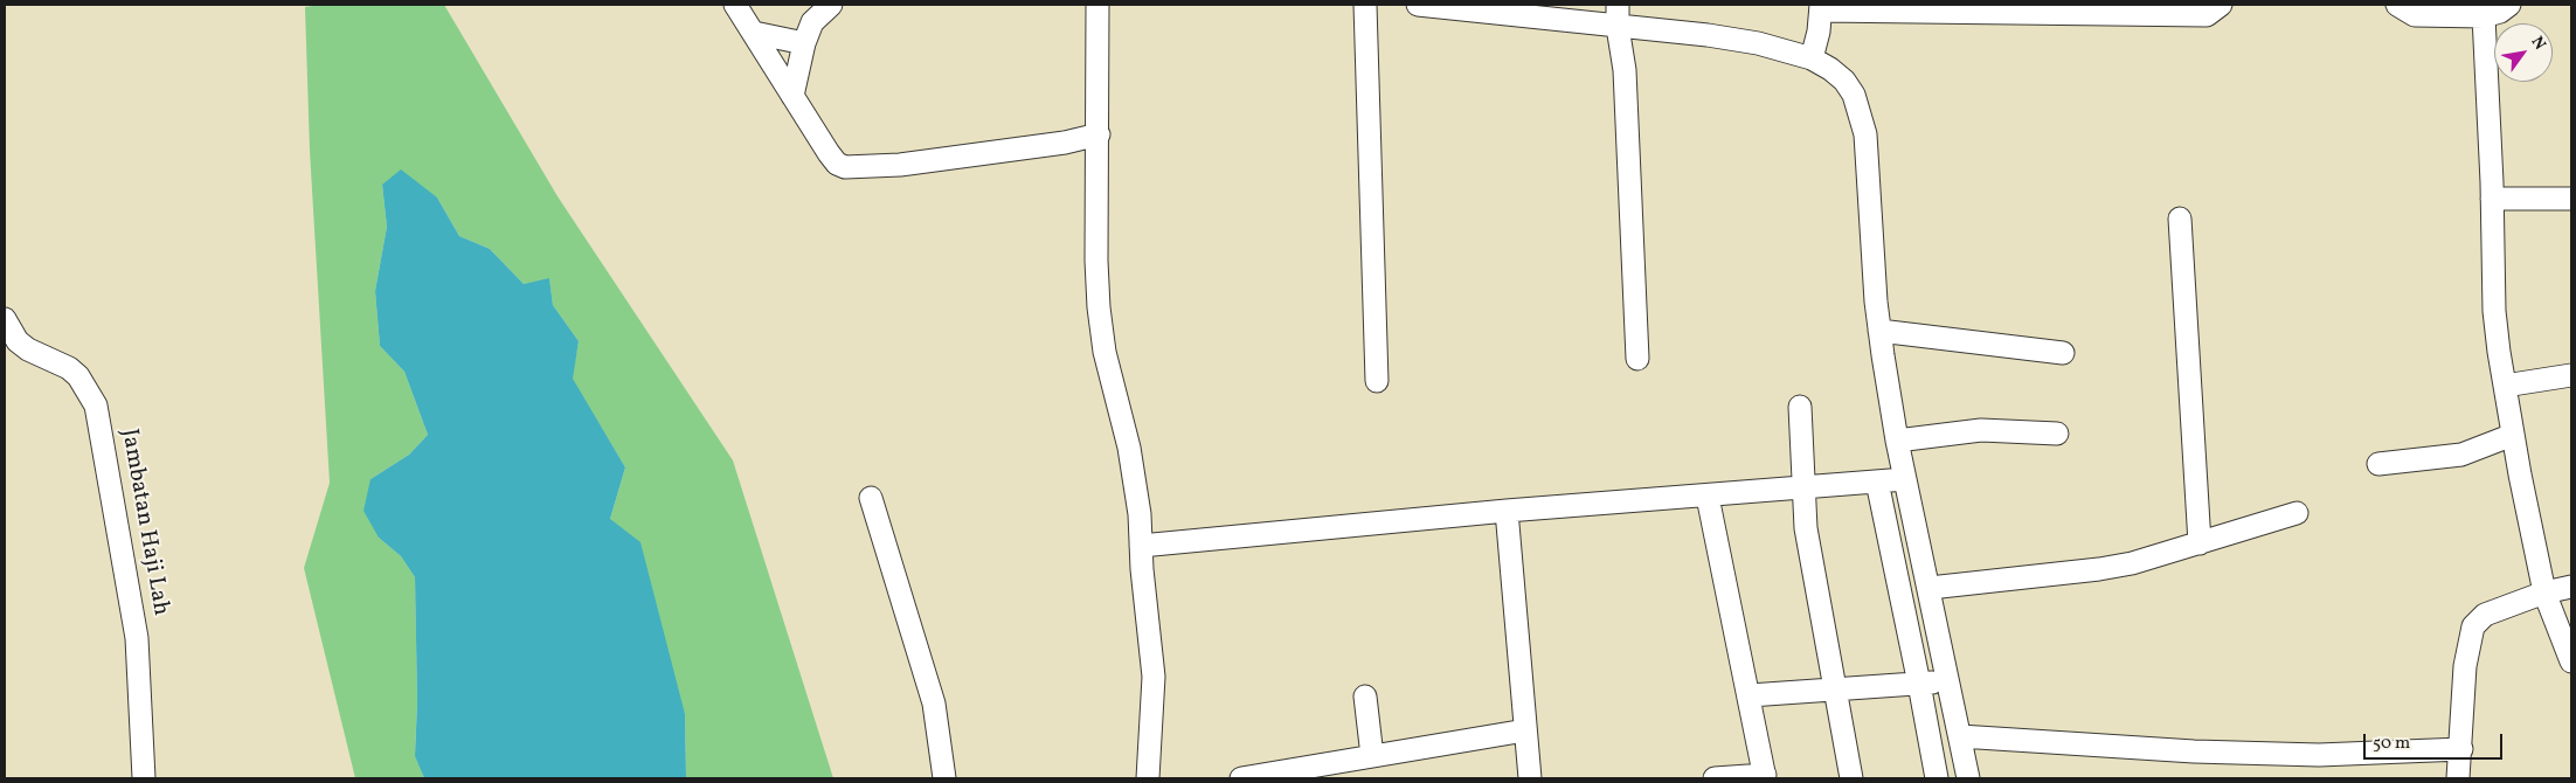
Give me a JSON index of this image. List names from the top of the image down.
{
  "streets": {
    "street": ["Jambatan Haji Lah"]
  },
  "scale_bar": "50 m",
  "north": "top right"
}
